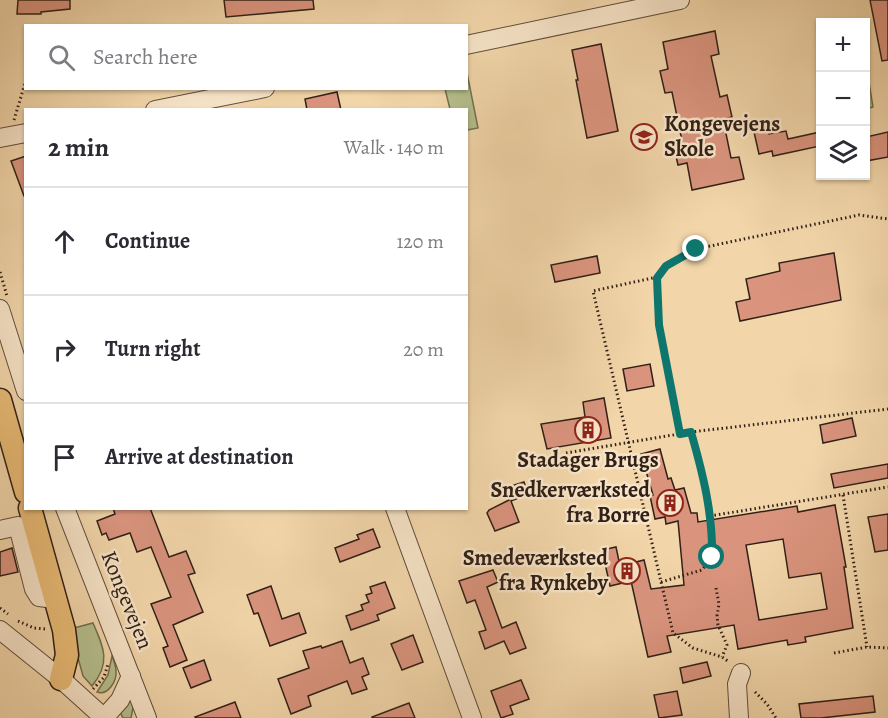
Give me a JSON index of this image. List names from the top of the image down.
{
  "streets": {
    "street": ["Kongevejen"]
  },
  "places": {
    "school or university": ["Kongevejens Skole"],
    "building": ["Stadager Brugs", "Snedkerværksted fra Borre", "Smedeværksted fra Rynkeby"]
  },
  "page": {
    "map_buttons": ["+", "−"],
    "search": "Search here",
    "heading": ["2 min", "Walk · 140 m"],
    "list": [
      ["Continue", "120 m"],
      ["Turn right", "20 m"],
      "Arrive at destination"
    ]
  }
}
